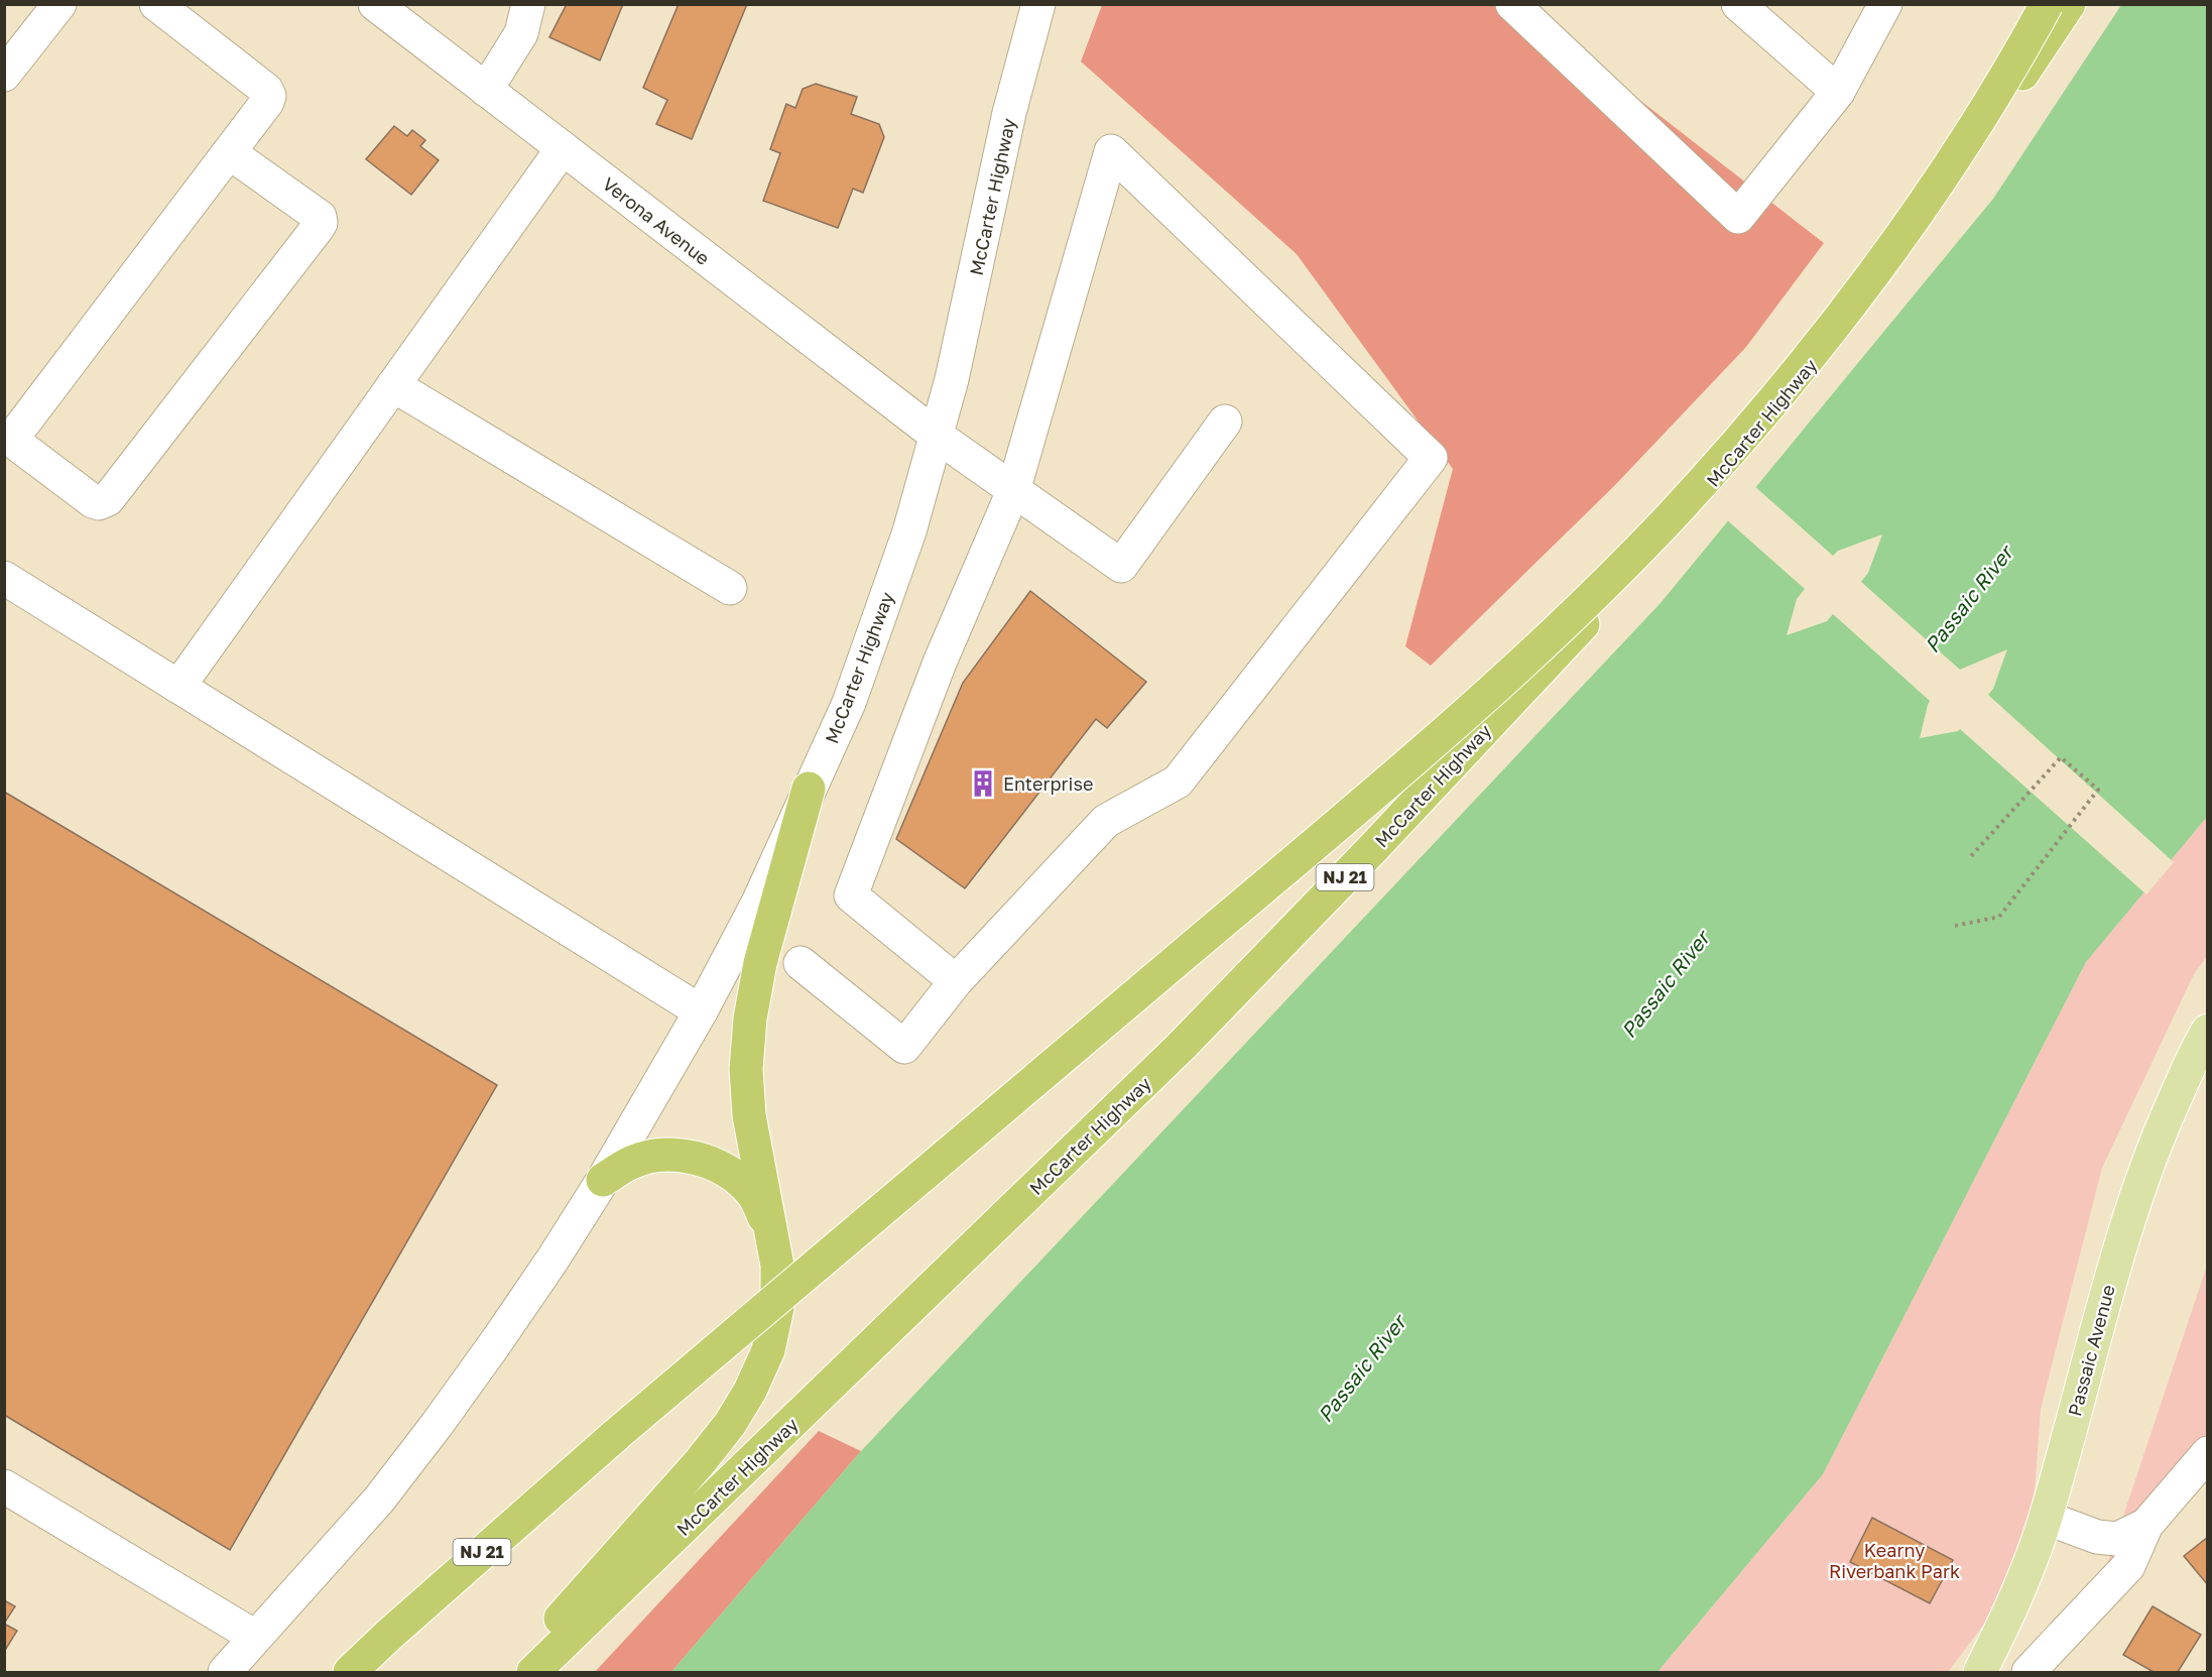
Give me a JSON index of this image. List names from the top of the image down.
{
  "streets": {
    "highway": ["McCarter Highway", "NJ 21"],
    "main road": ["Passaic Avenue"],
    "street": ["Verona Avenue"]
  },
  "crossings": [
    ["McCarter Highway", "Verona Avenue"]
  ],
  "water": ["Passaic River"],
  "parks": ["Kearny Riverbank Park"],
  "places": {
    "building": ["Enterprise"]
  }
}
